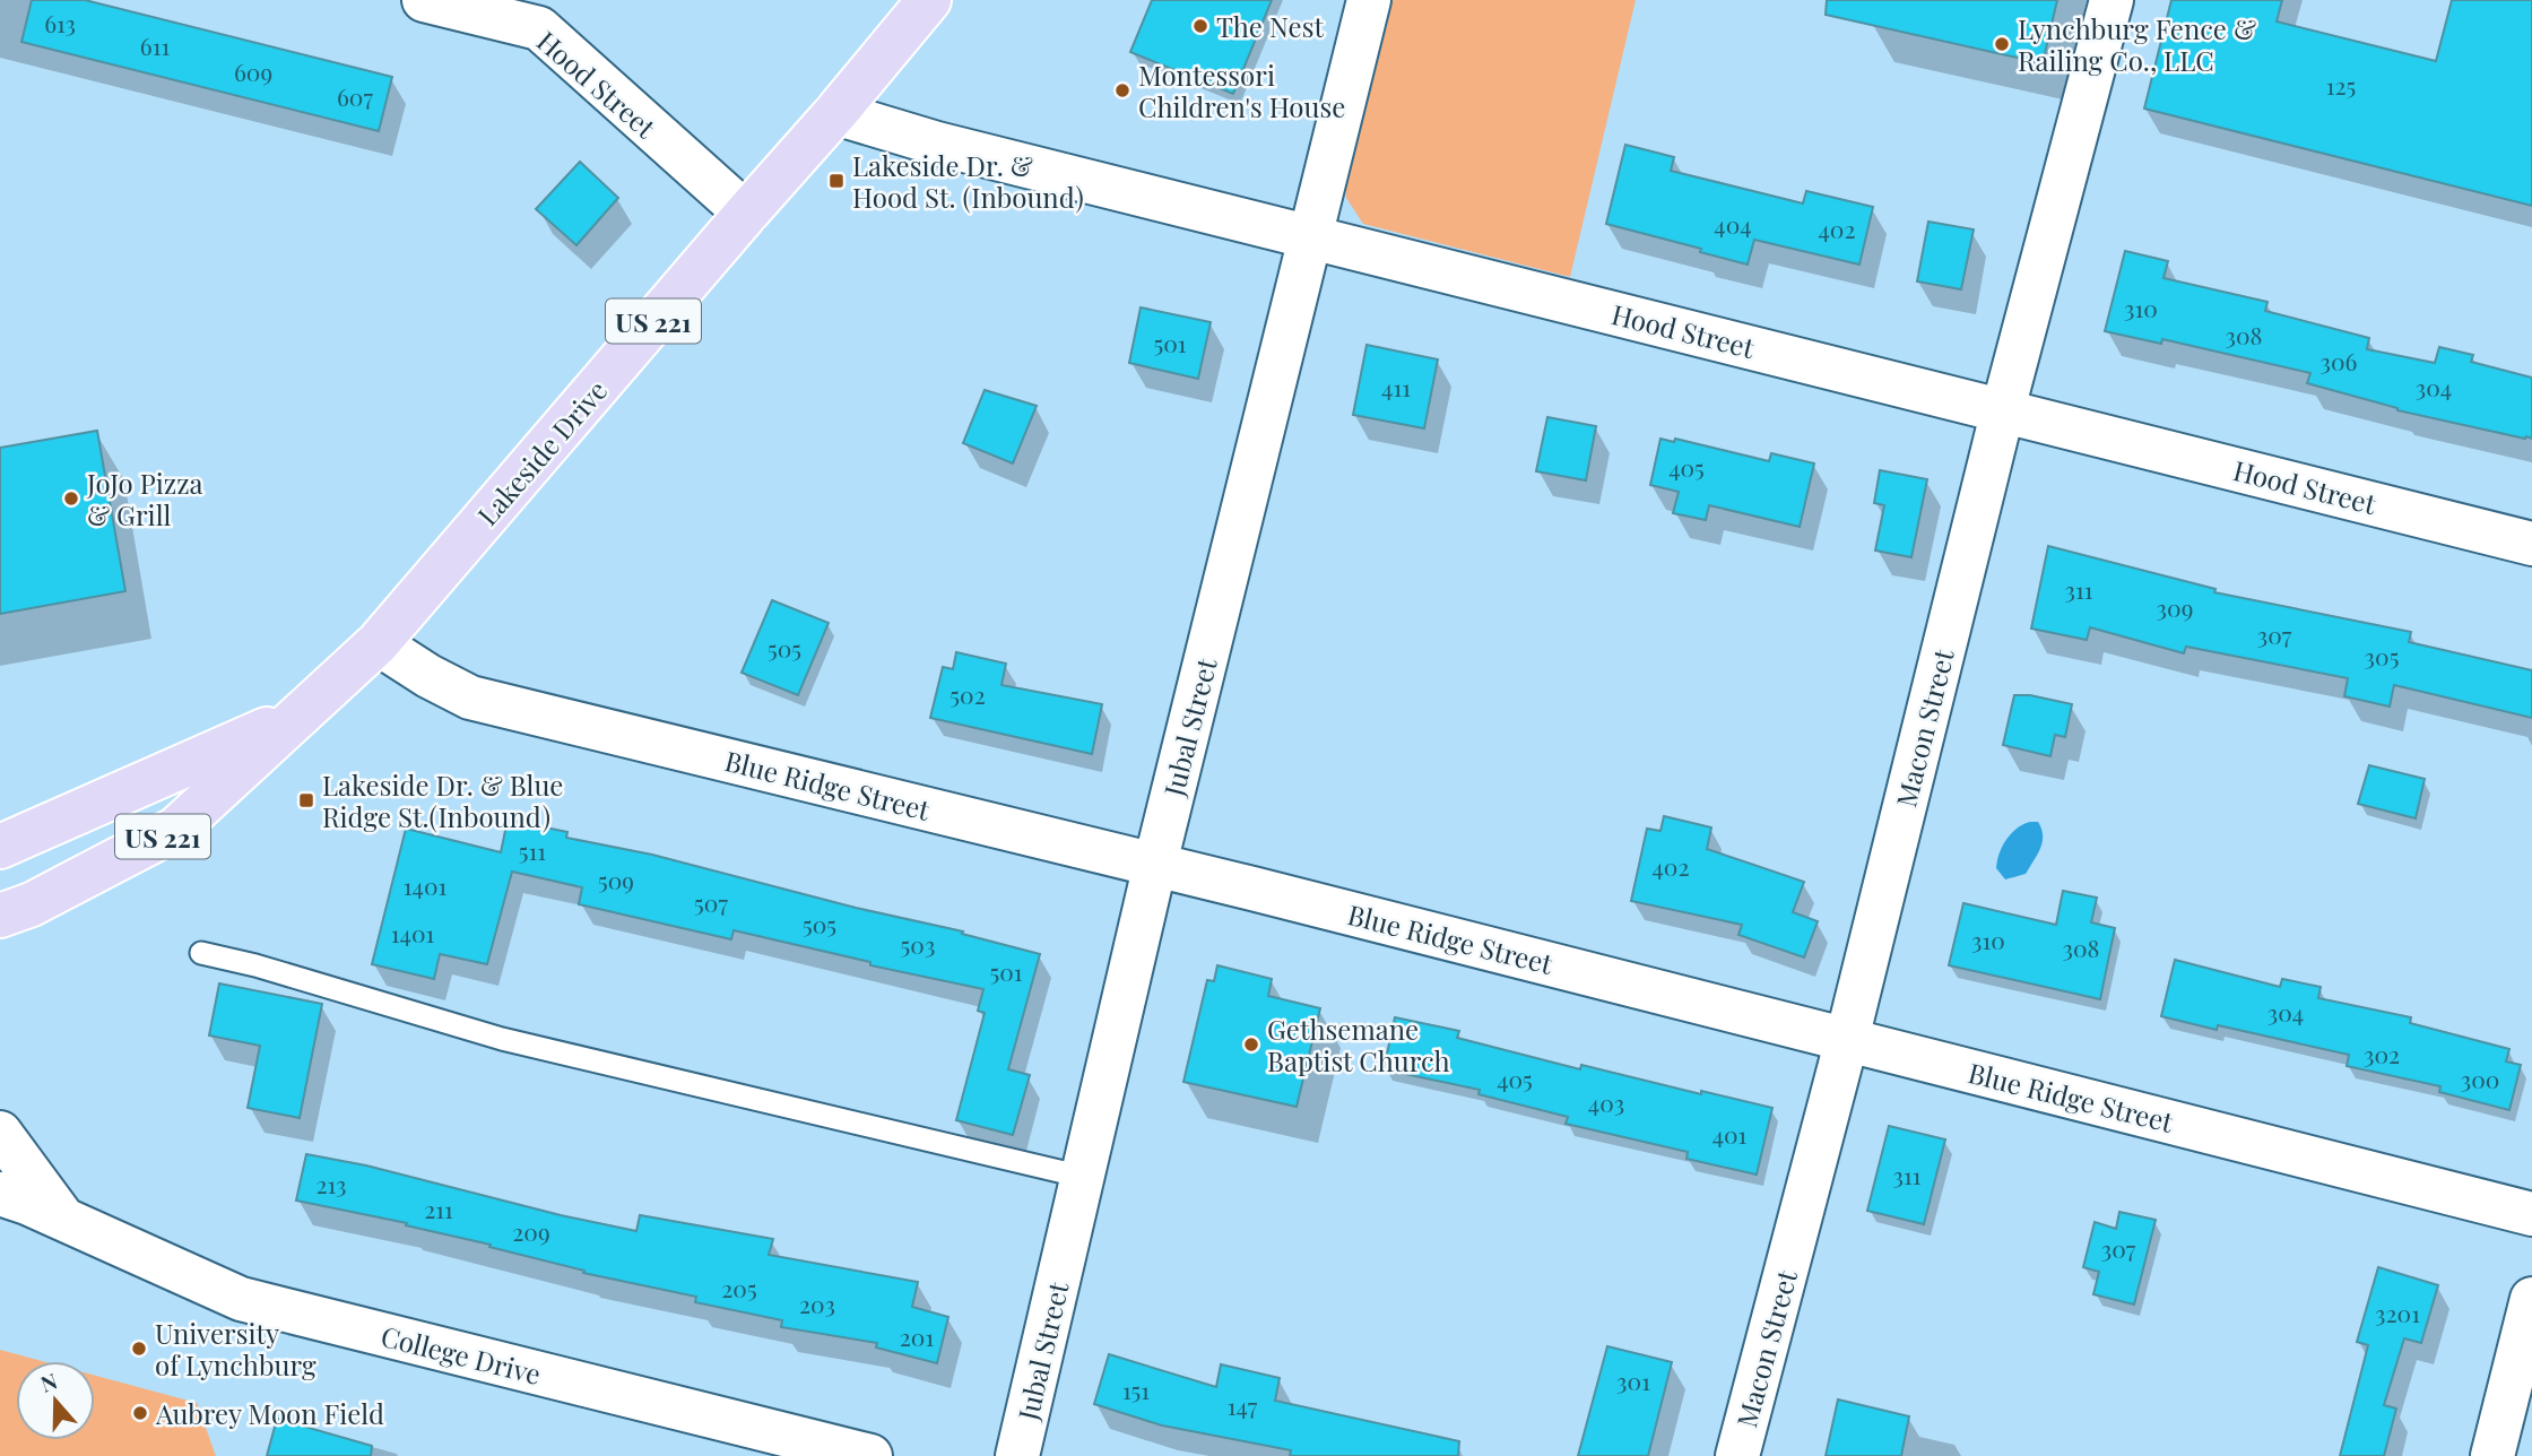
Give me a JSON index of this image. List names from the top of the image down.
{
  "streets": {
    "main road": ["US 221", "Lakeside Drive"],
    "street": [
      "Hood Street",
      "Jubal Street",
      "Macon Street",
      "Blue Ridge Street",
      "College Drive"
    ]
  },
  "crossings": [
    ["Hood Street", "Lakeside Drive"],
    ["Hood Street", "Jubal Street"],
    ["Hood Street", "Macon Street"],
    ["Lakeside Drive", "Blue Ridge Street"],
    ["Jubal Street", "Blue Ridge Street"],
    ["Macon Street", "Blue Ridge Street"]
  ],
  "places": {
    "other": [
      "The Nest",
      "Lynchburg Fence & Railing Co., LLC",
      "Montessori Children's House",
      "JoJo Pizza & Grill",
      "Gethsemane Baptist Church",
      "University of Lynchburg",
      "Aubrey Moon Field"
    ],
    "transit": ["Lakeside Dr. & Hood St. (Inbound)", "Lakeside Dr. & Blue Ridge St.(Inbound)"]
  },
  "house_numbers": [
    "613",
    "611",
    "609",
    "125",
    "607",
    "404",
    "402",
    "310",
    "308",
    "501",
    "306",
    "411",
    "304",
    "405",
    "311",
    "309",
    "307",
    "505",
    "305",
    "502",
    "511",
    "402",
    "509",
    "1401",
    "507",
    "505",
    "1401",
    "310",
    "503",
    "308",
    "501",
    "304",
    "302",
    "405",
    "300",
    "403",
    "401",
    "311",
    "213",
    "211",
    "209",
    "307",
    "205",
    "203",
    "3201",
    "201",
    "301",
    "151",
    "147"
  ],
  "north": "top"
}
